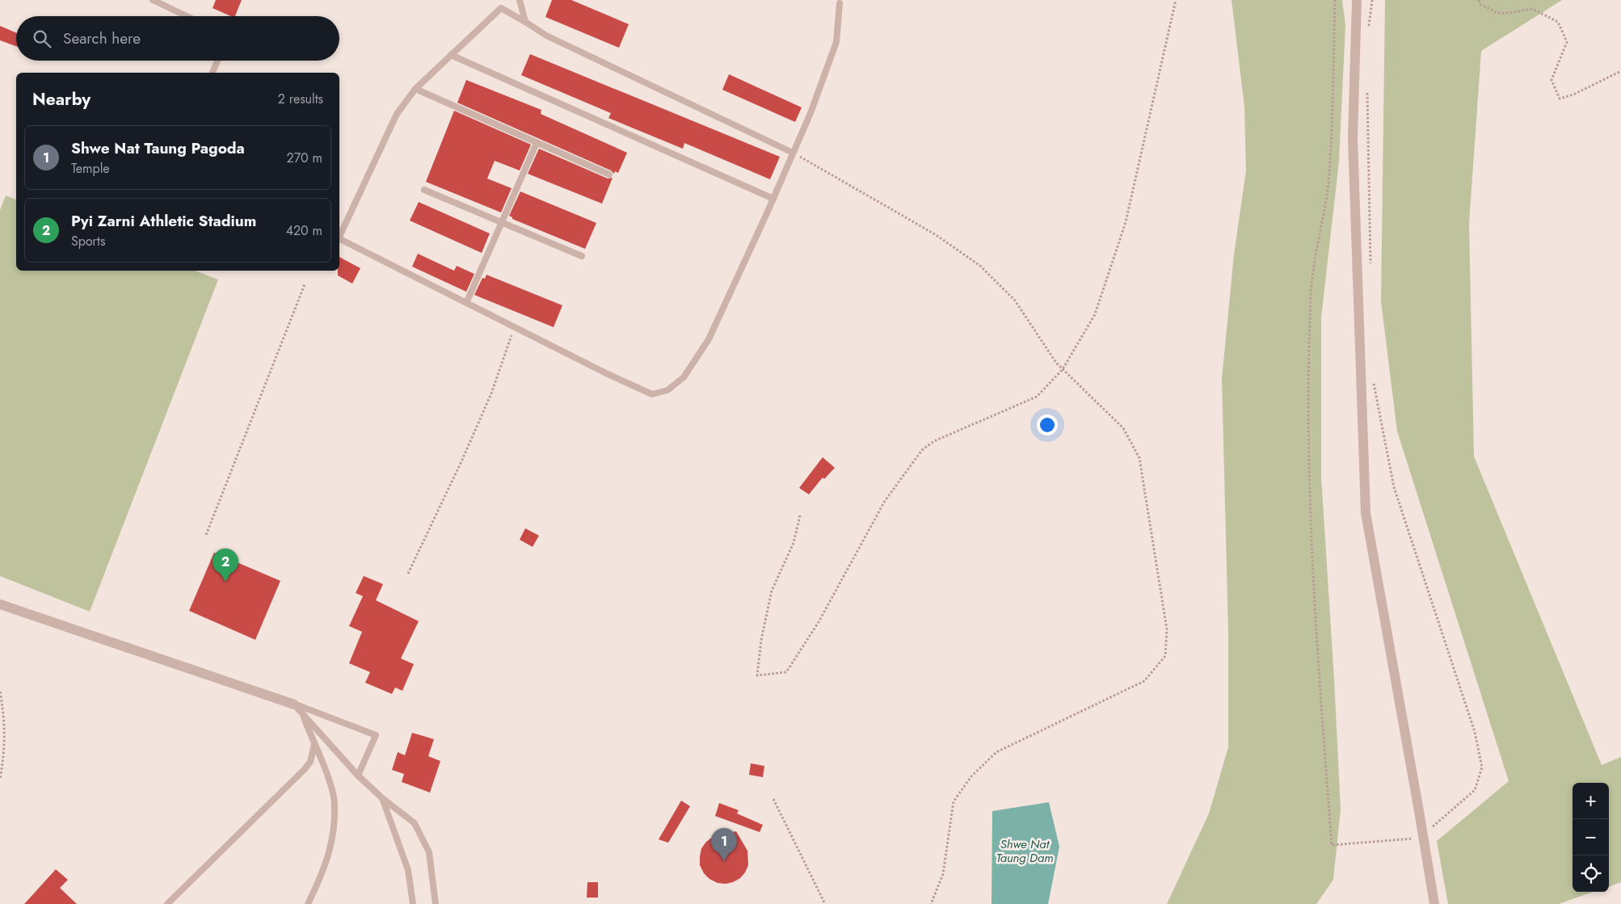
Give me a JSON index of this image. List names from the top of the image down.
{
  "water": ["Shwe Nat Taung Dam"],
  "page": {
    "search": "Search here",
    "heading": ["Nearby", "2 results"],
    "list": [
      {
        "mark": "1",
        "name": "Shwe Nat Taung Pagoda",
        "note": "Temple",
        "value": "270 m"
      },
      {
        "mark": "2",
        "name": "Pyi Zarni Athletic Stadium",
        "note": "Sports",
        "value": "420 m"
      }
    ],
    "pins": ["2", "1"],
    "map_buttons": ["+", "−"]
  }
}
